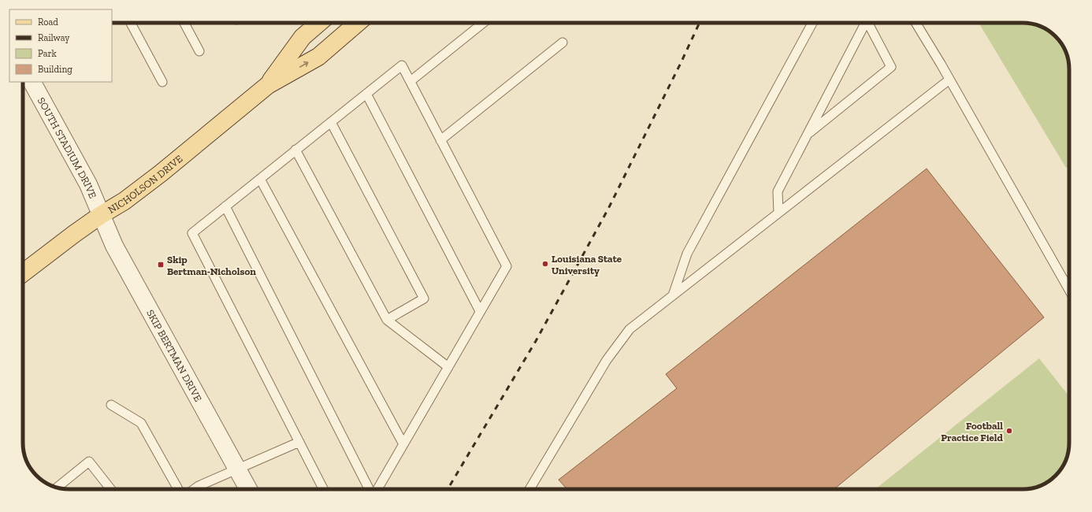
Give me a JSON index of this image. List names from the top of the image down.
{
  "streets": {
    "main road": ["NICHOLSON DRIVE"],
    "street": ["SOUTH STADIUM DRIVE", "SKIP BERTMAN DRIVE"]
  },
  "crossings": [
    ["SOUTH STADIUM DRIVE", "NICHOLSON DRIVE"],
    ["SOUTH STADIUM DRIVE", "SKIP BERTMAN DRIVE"],
    ["NICHOLSON DRIVE", "SKIP BERTMAN DRIVE"]
  ],
  "places": {
    "other": ["Louisiana State University", "Football Practice Field"],
    "transit": ["Skip Bertman-Nicholson"]
  },
  "legend": [
    "Road",
    "Railway",
    "Park",
    "Building"
  ]
}
